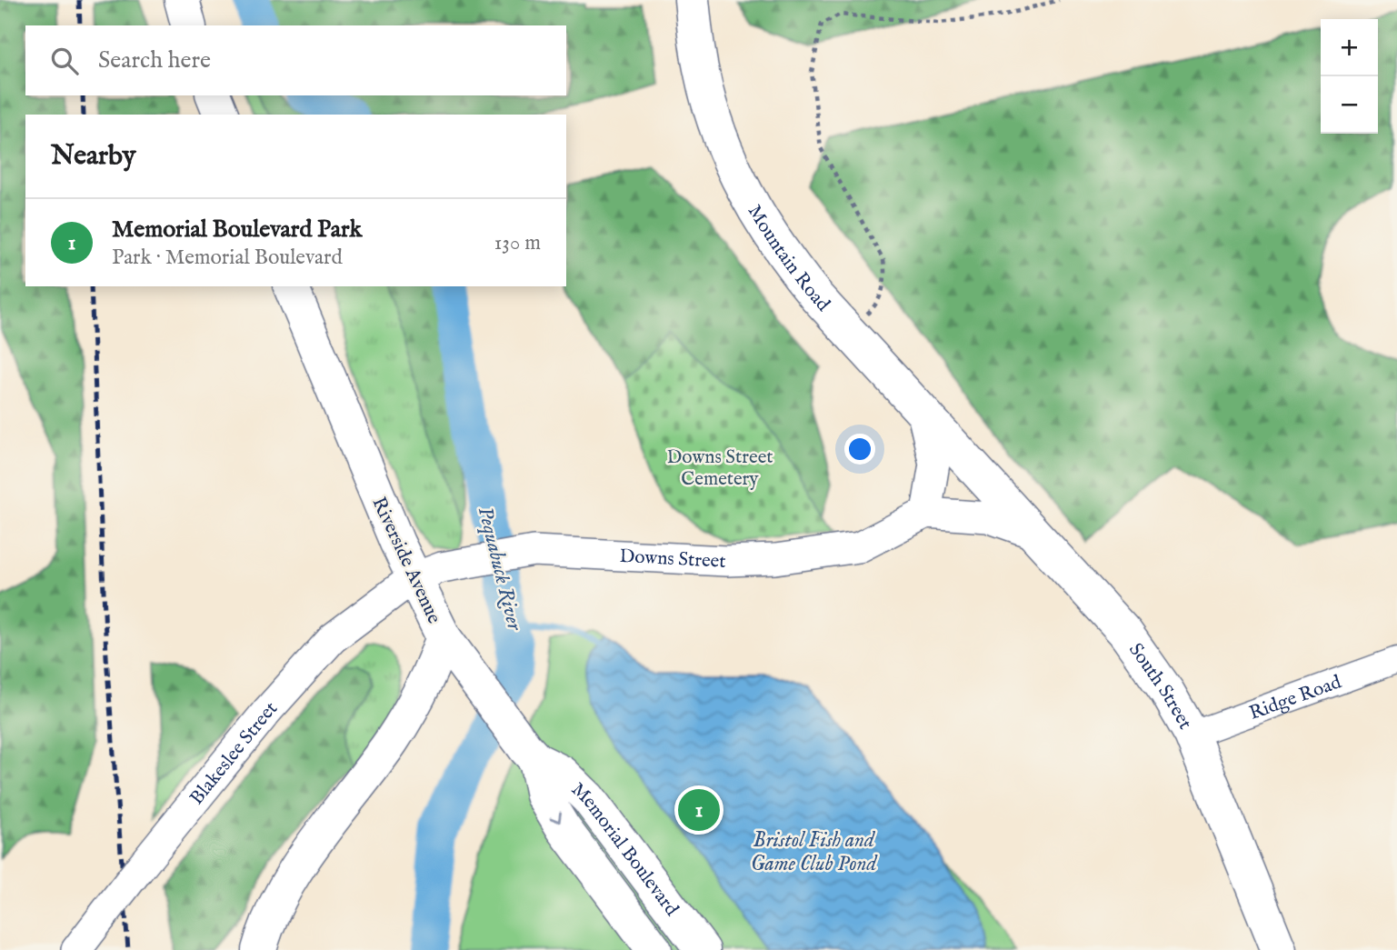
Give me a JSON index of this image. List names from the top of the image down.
{
  "streets": {
    "main road": [
      "Mountain Road",
      "Riverside Avenue",
      "South Street",
      "Memorial Boulevard"
    ],
    "street": ["Downs Street", "Ridge Road", "Blakeslee Street"]
  },
  "crossings": [
    ["Mountain Road", "South Street"],
    ["Downs Street", "Riverside Avenue"],
    ["Downs Street", "Blakeslee Street"],
    ["Riverside Avenue", "Blakeslee Street"],
    ["Riverside Avenue", "Memorial Boulevard"],
    ["South Street", "Ridge Road"]
  ],
  "water": ["Pequabuck River", "Bristol Fish and Game Club Pond"],
  "parks": ["Downs Street Cemetery"],
  "page": {
    "map_buttons": ["+", "−"],
    "search": "Search here",
    "heading": "Nearby",
    "list": [
      {
        "mark": "1",
        "name": "Memorial Boulevard Park",
        "note": "Park · Memorial Boulevard",
        "value": "130 m"
      }
    ],
    "pins": "1"
  }
}
